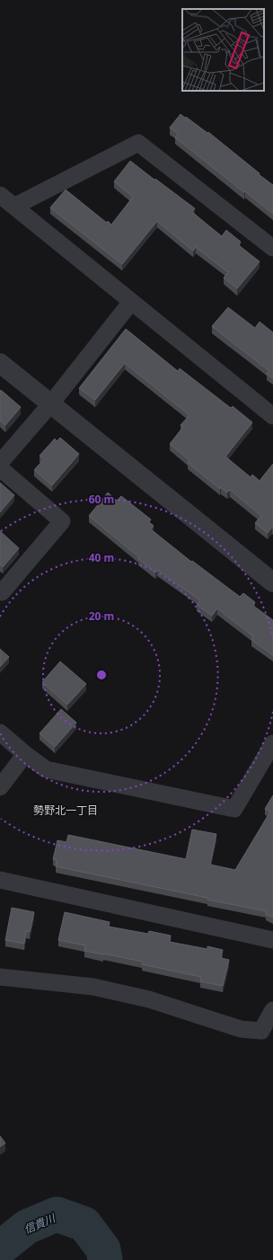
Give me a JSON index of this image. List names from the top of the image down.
{
  "districts": ["勢野北一丁目"],
  "water": ["信貴川"],
  "rings": ["60 m", "40 m", "20 m"]
}
